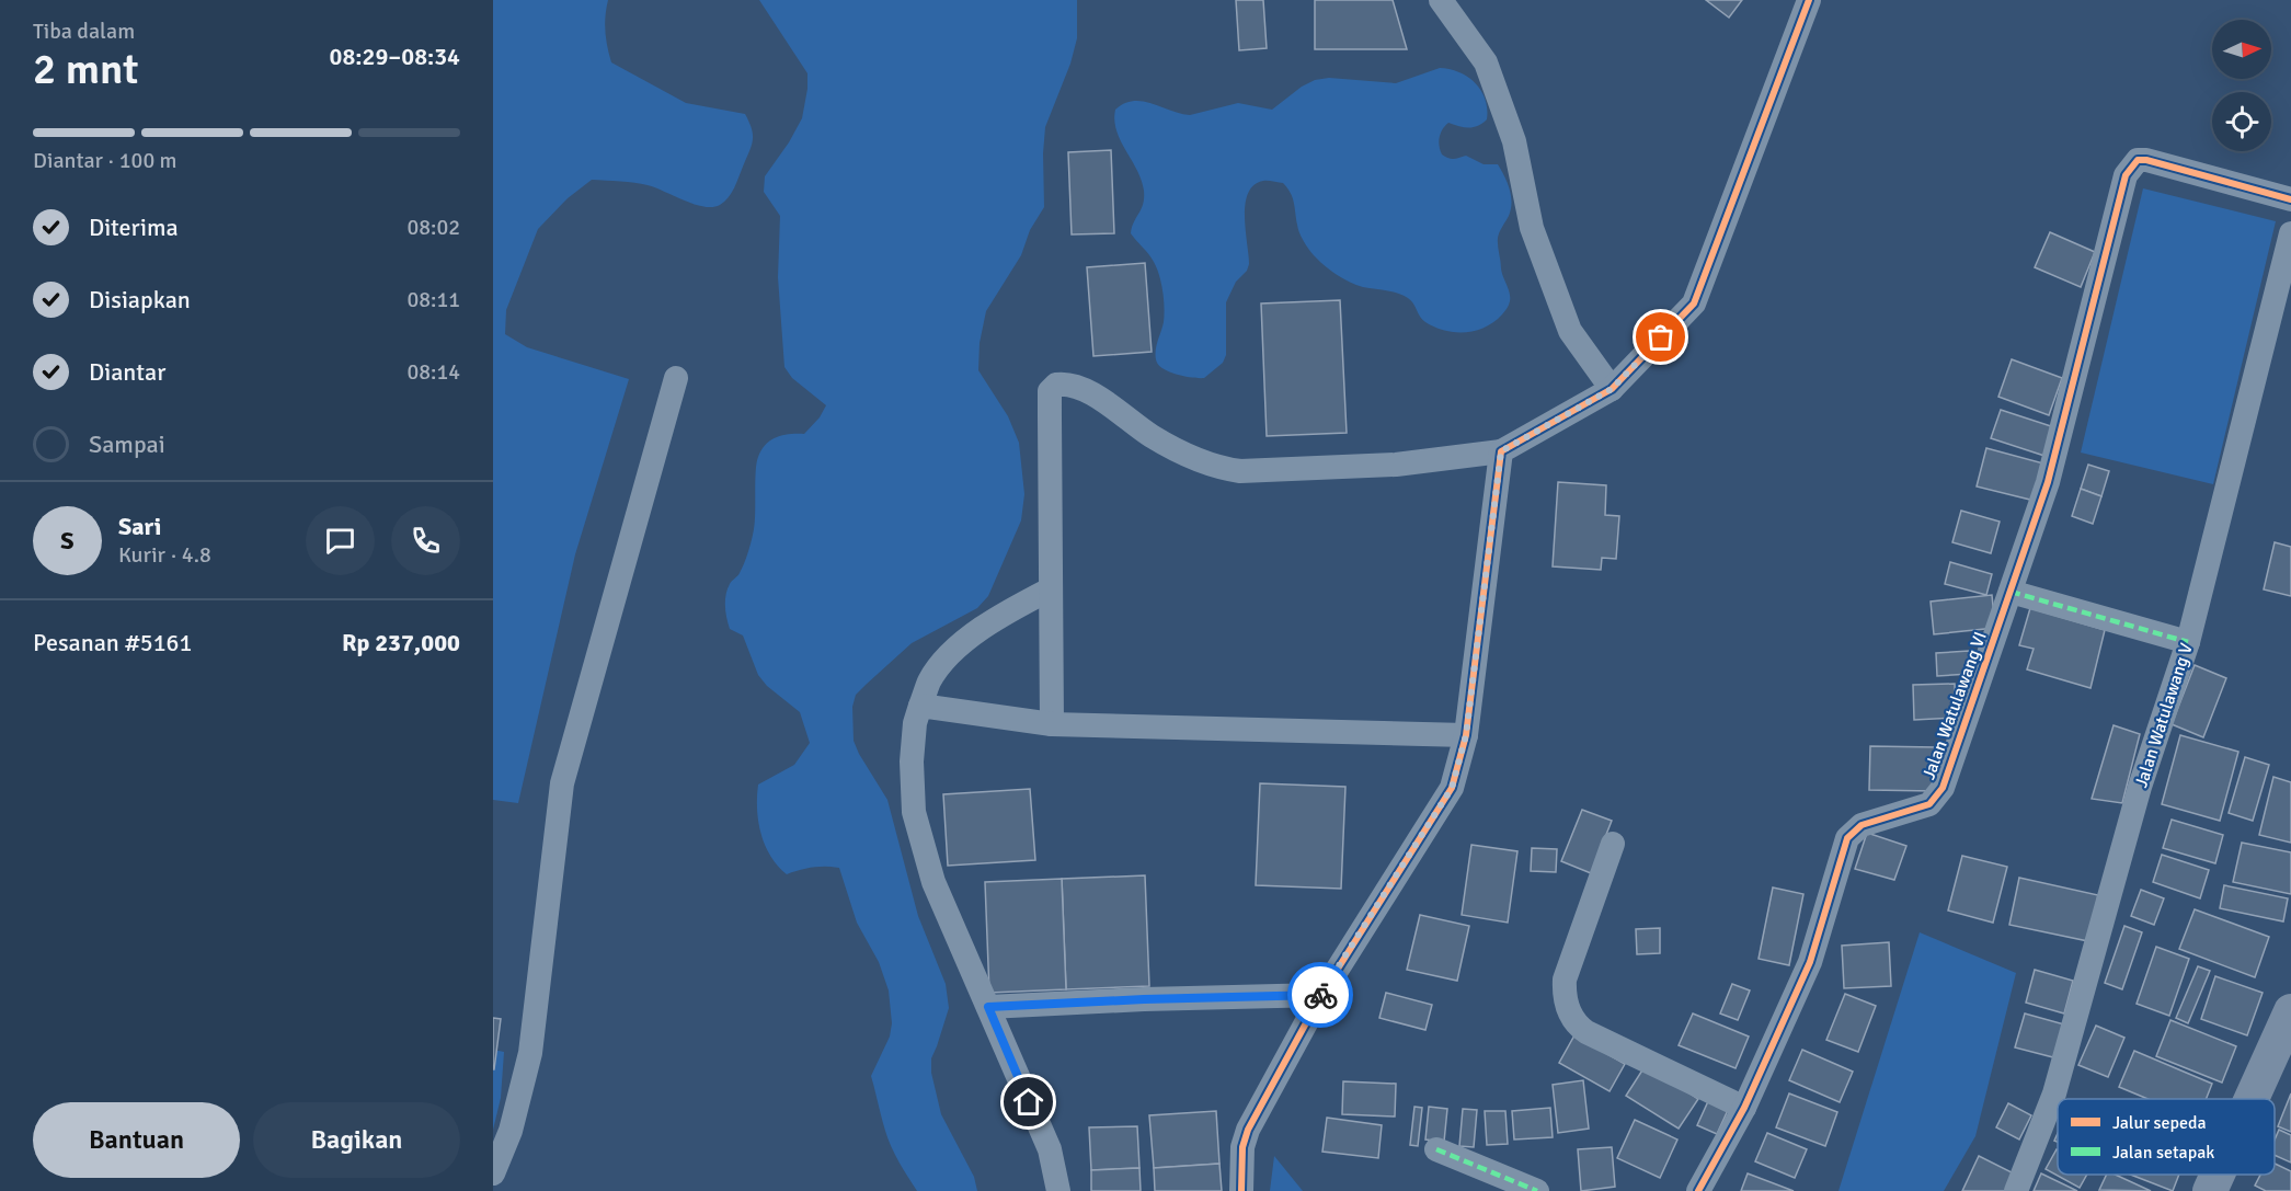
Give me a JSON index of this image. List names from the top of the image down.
{
  "streets": {
    "street": ["Jalan Watulawang VI", "Jalan Watulawang V"]
  },
  "legend": ["Jalur sepeda", "Jalan setapak"],
  "north": "right",
  "page": {
    "heading": ["2 mnt", "Tiba dalam", "08:29–08:34"],
    "panel": [
      "Sari",
      "Kurir · 4.8",
      "Pesanan #5161",
      "Rp 237,000"
    ],
    "bar": "Diantar · 100 m",
    "list": [
      ["Diterima", "08:02"],
      ["Disiapkan", "08:11"],
      ["Diantar", "08:14"],
      "Sampai"
    ],
    "round": "S",
    "buttons": ["Bantuan", "Bagikan"]
  }
}
